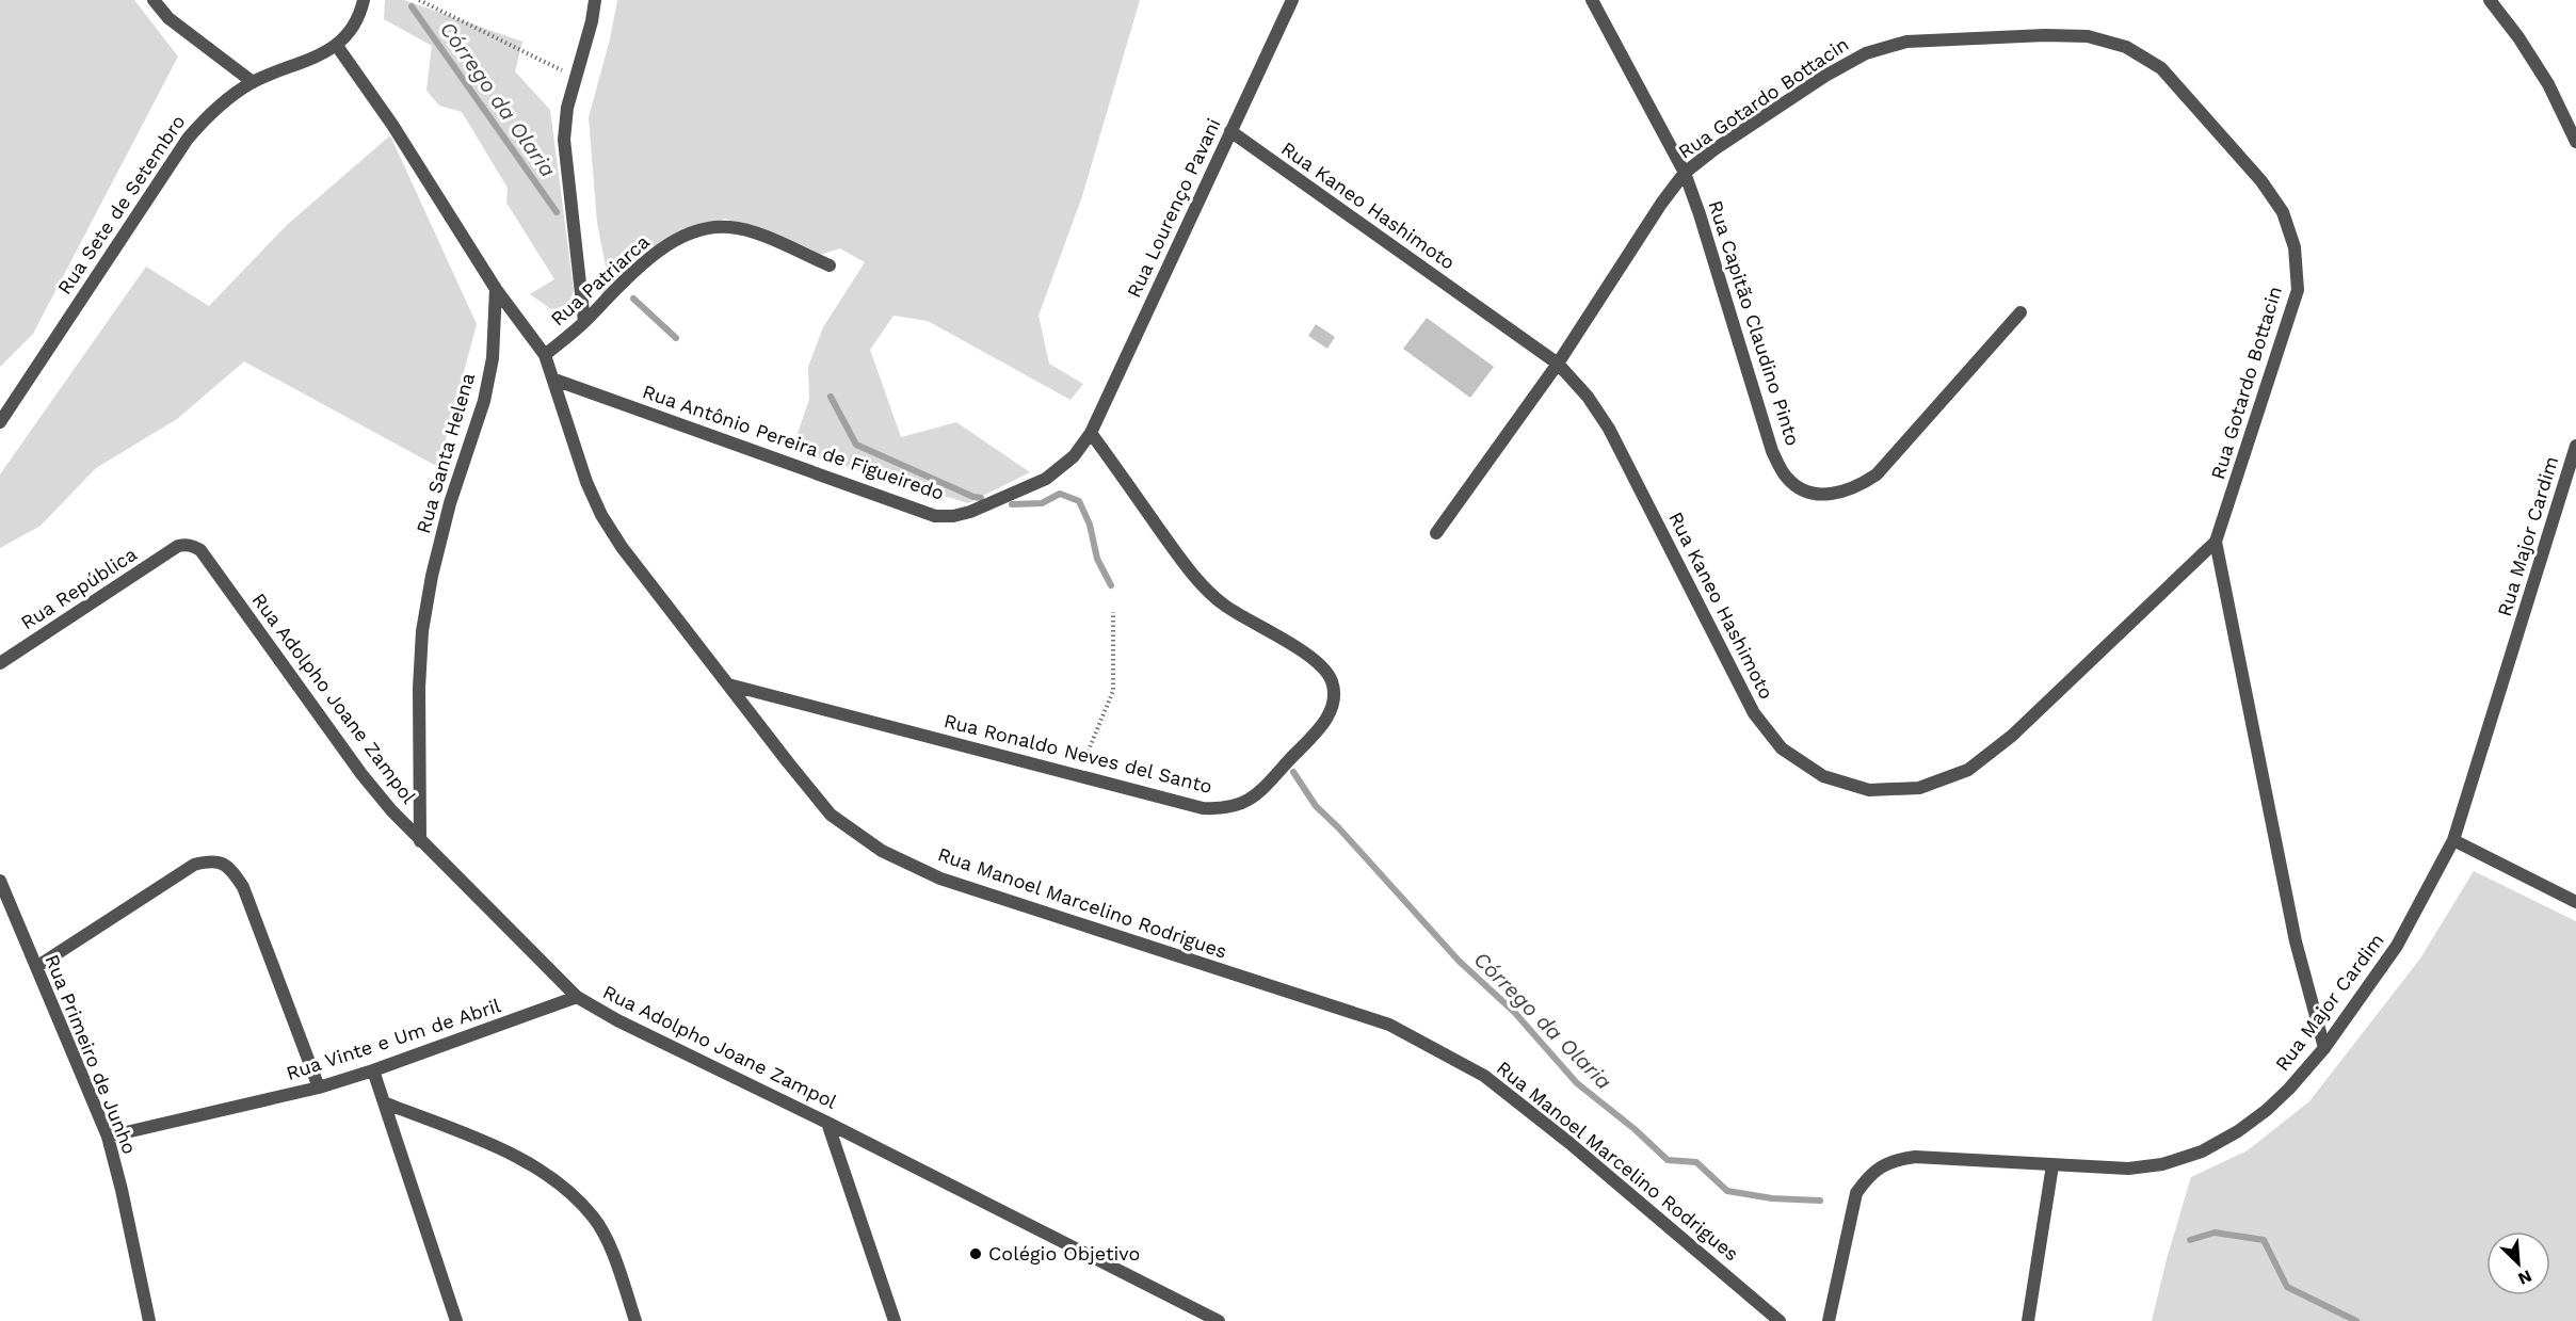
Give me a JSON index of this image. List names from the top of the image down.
{
  "streets": {
    "street": [
      "Rua Gotardo Bottacin",
      "Rua Sete de Setembro",
      "Rua Kaneo Hashimoto",
      "Rua Lourenço Pavani",
      "Rua Patriarca",
      "Rua Capitão Claudino Pinto",
      "Rua Antônio Pereira de Figueiredo",
      "Rua Santa Helena",
      "Rua Major Cardim",
      "Rua República",
      "Rua Adolpho Joane Zampol",
      "Rua Ronaldo Neves del Santo",
      "Rua Manoel Marcelino Rodrigues",
      "Rua Vinte e Um de Abril",
      "Rua Primeiro de Junho"
    ]
  },
  "crossings": [
    ["Rua Gotardo Bottacin", "Rua Kaneo Hashimoto"],
    ["Rua Gotardo Bottacin", "Rua Capitão Claudino Pinto"],
    ["Rua Gotardo Bottacin", "Rua Major Cardim"],
    ["Rua Kaneo Hashimoto", "Rua Lourenço Pavani"],
    ["Rua Lourenço Pavani", "Rua Antônio Pereira de Figueiredo"],
    ["Rua Lourenço Pavani", "Rua Ronaldo Neves del Santo"],
    ["Rua Patriarca", "Rua Manoel Marcelino Rodrigues"],
    ["Rua Antônio Pereira de Figueiredo", "Rua Ronaldo Neves del Santo"],
    ["Rua Antônio Pereira de Figueiredo", "Rua Manoel Marcelino Rodrigues"],
    ["Rua Santa Helena", "Rua Adolpho Joane Zampol"],
    ["Rua Santa Helena", "Rua Manoel Marcelino Rodrigues"],
    ["Rua República", "Rua Adolpho Joane Zampol"],
    ["Rua Adolpho Joane Zampol", "Rua Vinte e Um de Abril"],
    ["Rua Ronaldo Neves del Santo", "Rua Manoel Marcelino Rodrigues"],
    ["Rua Vinte e Um de Abril", "Rua Primeiro de Junho"]
  ],
  "water": ["Córrego da Olaria"],
  "places": ["Colégio Objetivo"],
  "north": "bottom right"
}
